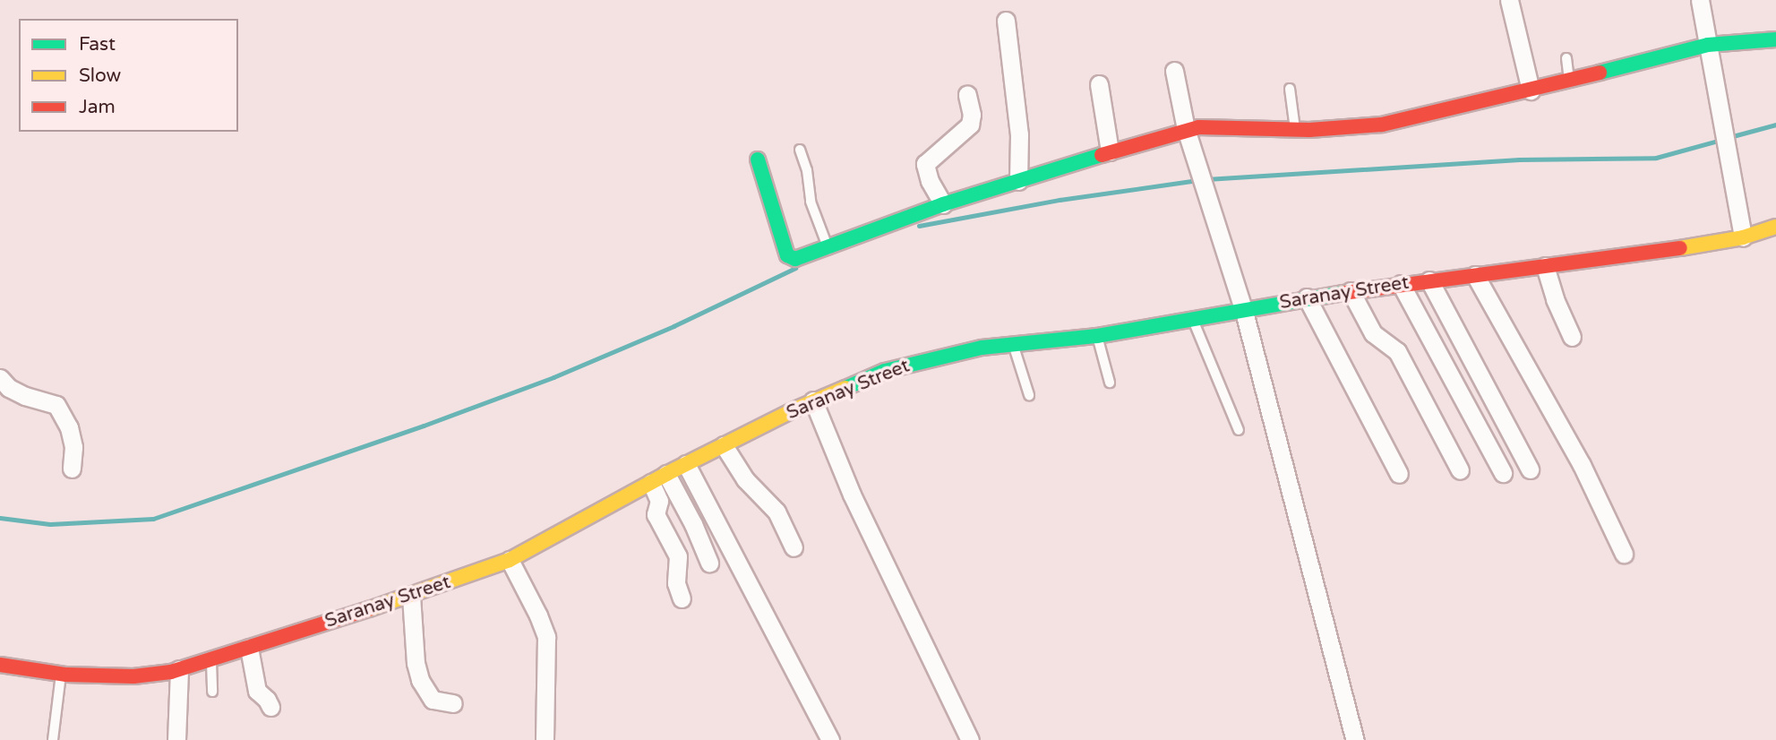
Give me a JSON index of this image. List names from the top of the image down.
{
  "streets": {
    "street": ["Saranay Street"]
  },
  "legend": ["Fast", "Slow", "Jam"]
}
